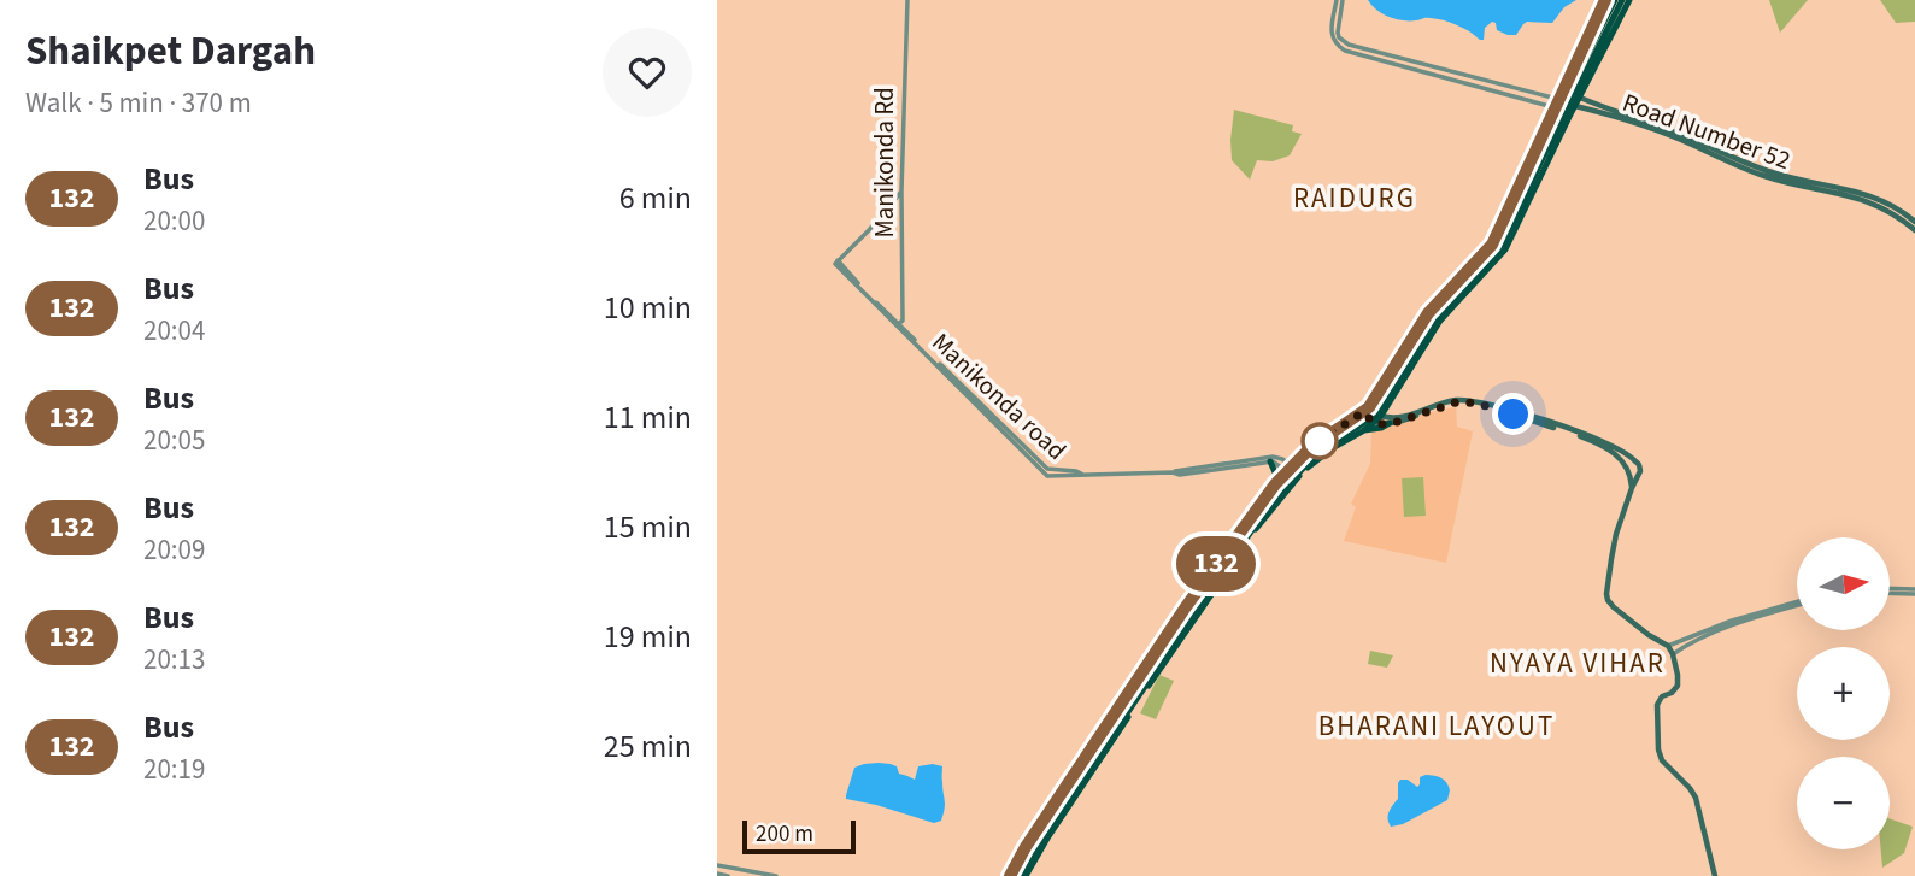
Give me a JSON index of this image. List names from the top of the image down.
{
  "streets": {
    "main road": ["Road Number 52"],
    "street": ["Manikonda Rd", "Manikonda road"]
  },
  "crossings": [
    ["Manikonda Rd", "Manikonda road"]
  ],
  "districts": ["RAIDURG", "NYAYA VIHAR", "BHARANI LAYOUT"],
  "lines": ["bus line 132"],
  "scale_bar": "200 m",
  "north": "right",
  "page": {
    "heading": ["Shaikpet Dargah", "Walk · 5 min · 370 m"],
    "on_map": "132",
    "list": [
      {
        "mark": "132",
        "name": "Bus",
        "note": "20:00",
        "value": "6 min"
      },
      {
        "mark": "132",
        "name": "Bus",
        "note": "20:04",
        "value": "10 min"
      },
      {
        "mark": "132",
        "name": "Bus",
        "note": "20:05",
        "value": "11 min"
      },
      {
        "mark": "132",
        "name": "Bus",
        "note": "20:09",
        "value": "15 min"
      },
      {
        "mark": "132",
        "name": "Bus",
        "note": "20:13",
        "value": "19 min"
      },
      {
        "mark": "132",
        "name": "Bus",
        "note": "20:19",
        "value": "25 min"
      }
    ],
    "map_buttons": ["+", "−"],
    "scale": "200 m"
  }
}
